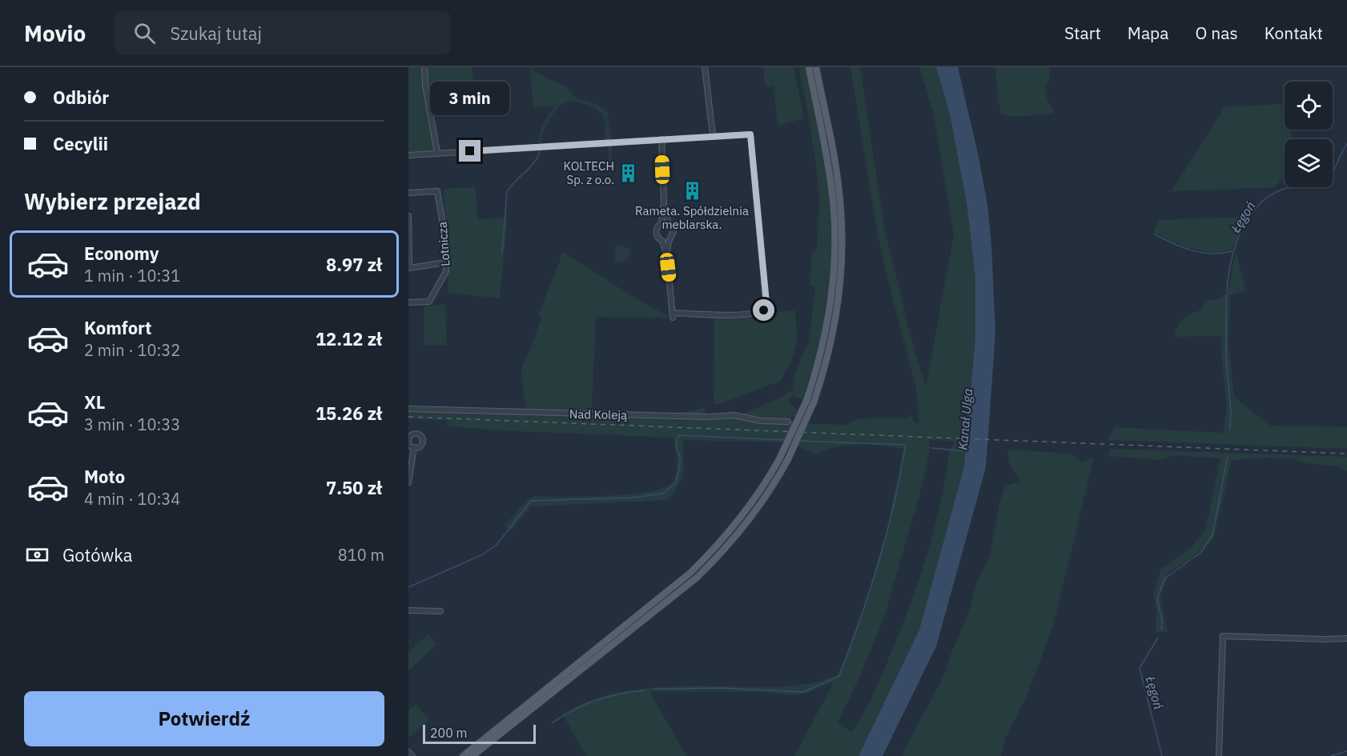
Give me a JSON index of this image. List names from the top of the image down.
{
  "streets": {
    "street": ["Lotnicza", "Nad Koleją"]
  },
  "water": ["Łęgoń", "Kanał Ulga"],
  "places": {
    "building": ["KOLTECH Sp. z o.o.", "Rameta. Spółdzielnia meblarska."]
  },
  "scale_bar": "200 m",
  "page": {
    "header": "Movio",
    "search": "Szukaj tutaj",
    "nav": [
      "Start",
      "Mapa",
      "O nas",
      "Kontakt"
    ],
    "banner": ["Odbiór", "Cecylii"],
    "bubble": "3 min",
    "heading": "Wybierz przejazd",
    "list": [
      {
        "name": "Economy",
        "note": "1 min · 10:31",
        "value": "8.97 zł"
      },
      {
        "name": "Komfort",
        "note": "2 min · 10:32",
        "value": "12.12 zł"
      },
      {
        "name": "XL",
        "note": "3 min · 10:33",
        "value": "15.26 zł"
      },
      {
        "name": "Moto",
        "note": "4 min · 10:34",
        "value": "7.50 zł"
      }
    ],
    "pay": ["Gotówka", "810 m"],
    "buttons": "Potwierdź",
    "scale": "200 m"
  }
}
